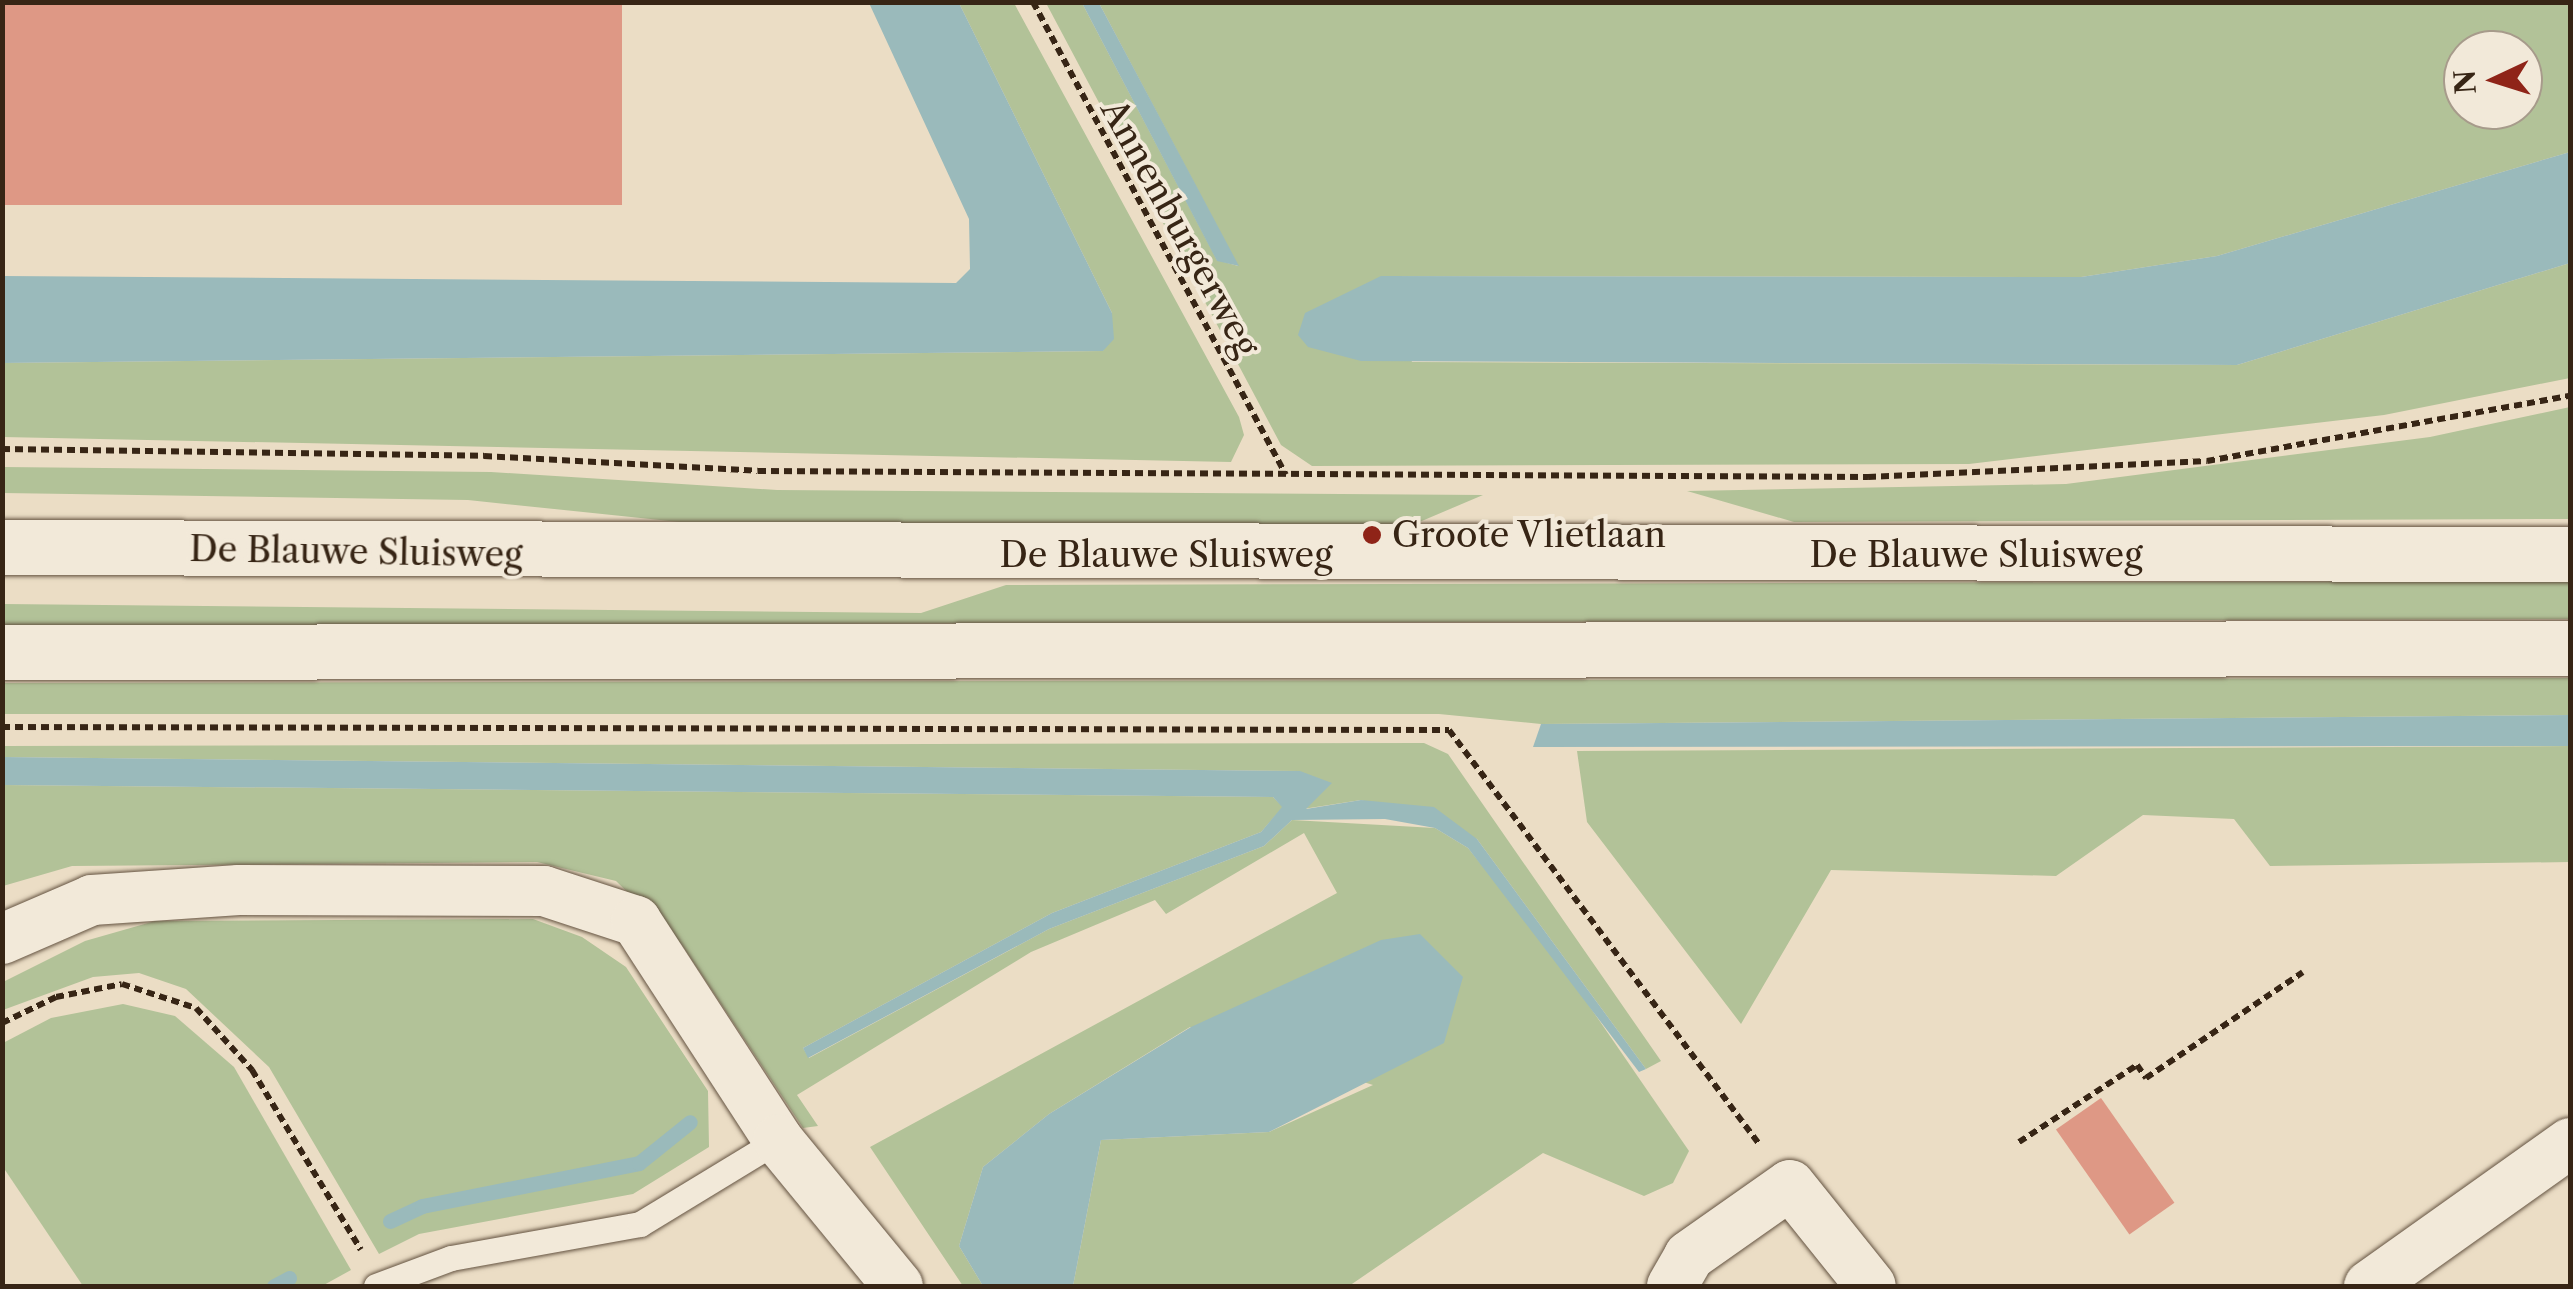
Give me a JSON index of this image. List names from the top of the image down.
{
  "streets": {
    "main road": ["De Blauwe Sluisweg"],
    "path": ["Annenburgerweg"]
  },
  "places": ["Groote Vlietlaan"],
  "north": "left"
}
